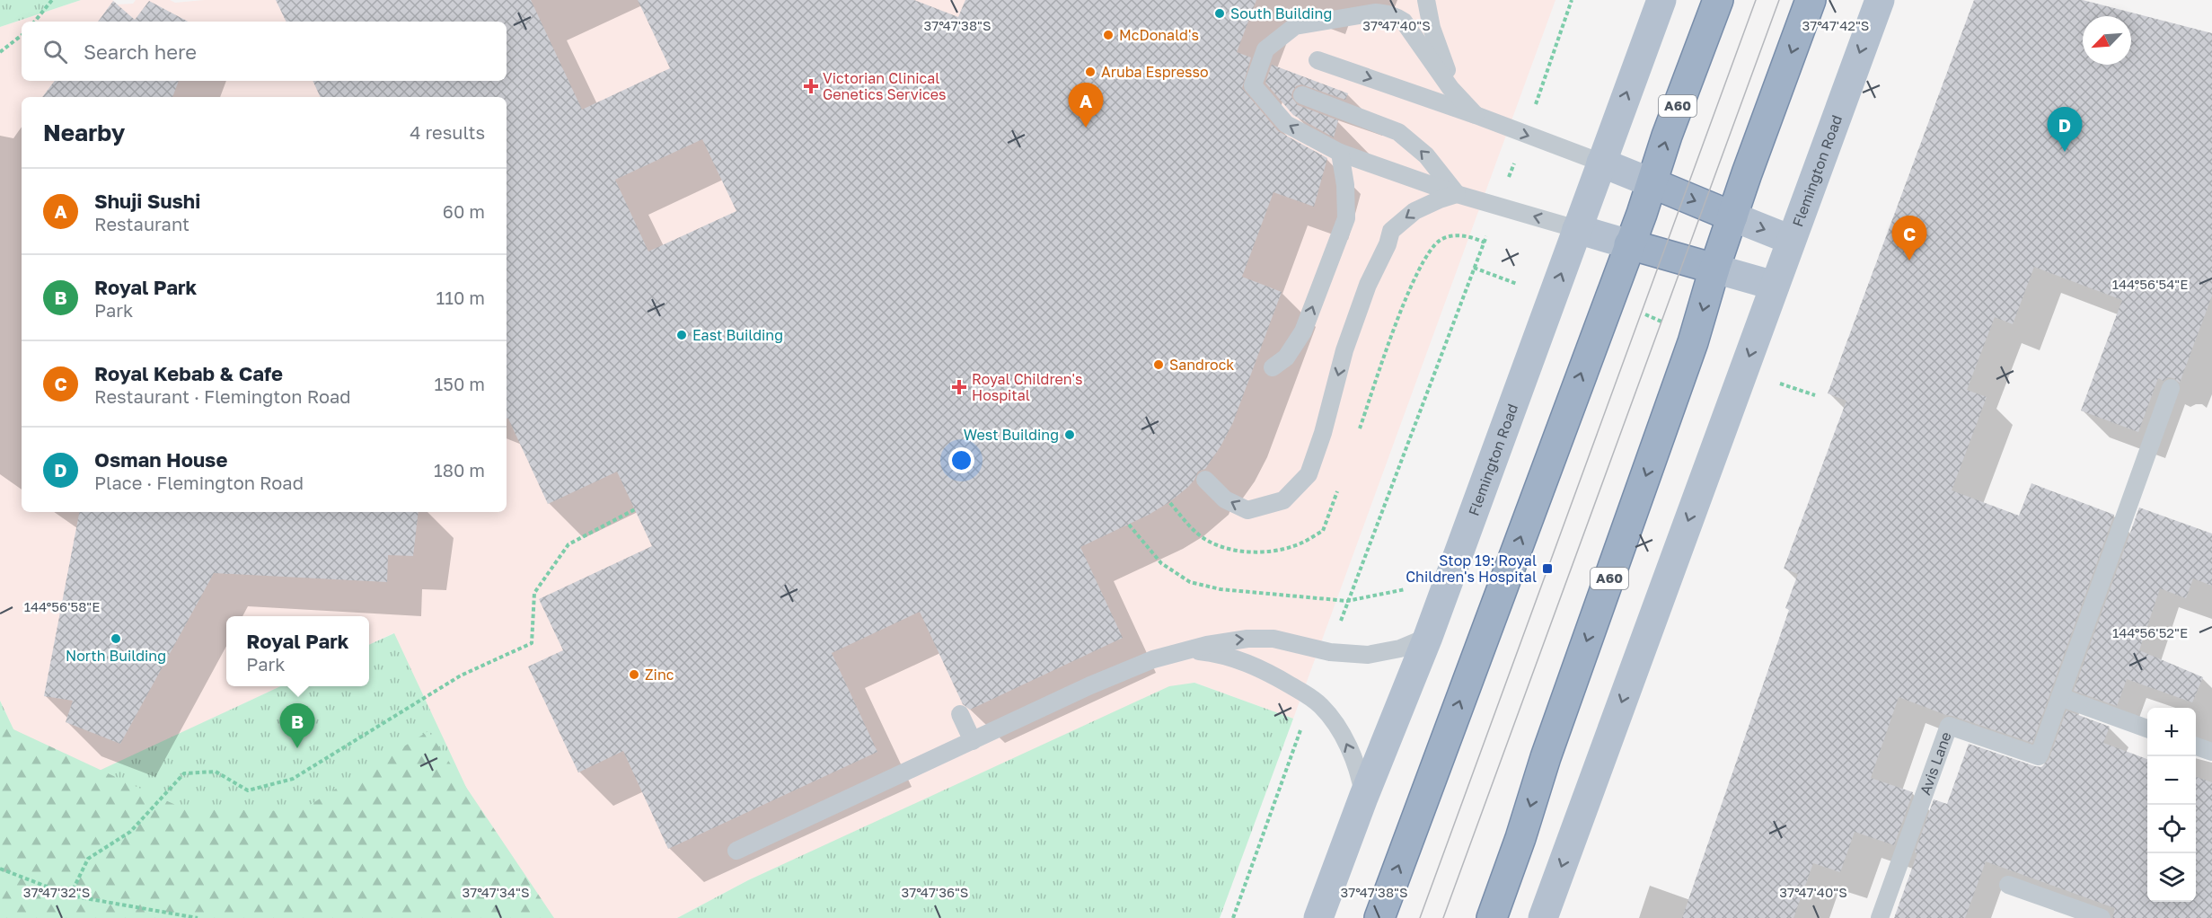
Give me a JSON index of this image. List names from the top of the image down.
{
  "streets": {
    "highway": ["A60"],
    "main road": ["Flemington Road"],
    "lane": ["Avis Lane"]
  },
  "places": {
    "other": [
      "South Building",
      "McDonald's",
      "Aruba Espresso",
      "East Building",
      "Sandrock",
      "West Building",
      "North Building",
      "Zinc"
    ],
    "health": ["Victorian Clinical Genetics Services", "Royal Children's Hospital"],
    "transit": ["Stop 19: Royal Children's Hospital"]
  },
  "north": "bottom left",
  "page": {
    "search": "Search here",
    "pins": [
      "A",
      "D",
      "C",
      "B"
    ],
    "heading": ["Nearby", "4 results"],
    "list": [
      {
        "mark": "A",
        "name": "Shuji Sushi",
        "note": "Restaurant",
        "value": "60 m"
      },
      {
        "mark": "B",
        "name": "Royal Park",
        "note": "Park",
        "value": "110 m"
      },
      {
        "mark": "C",
        "name": "Royal Kebab & Cafe",
        "note": "Restaurant · Flemington Road",
        "value": "150 m"
      },
      {
        "mark": "D",
        "name": "Osman House",
        "note": "Place · Flemington Road",
        "value": "180 m"
      }
    ],
    "popup": ["Royal Park", "Park"],
    "map_buttons": ["+", "−"]
  },
  "coordinates": [
    "37°47'38\"S",
    "37°47'40\"S",
    "37°47'42\"S",
    "144°56'54\"E",
    "144°56'58\"E",
    "144°56'52\"E",
    "37°47'32\"S",
    "37°47'34\"S",
    "37°47'36\"S"
  ]
}
